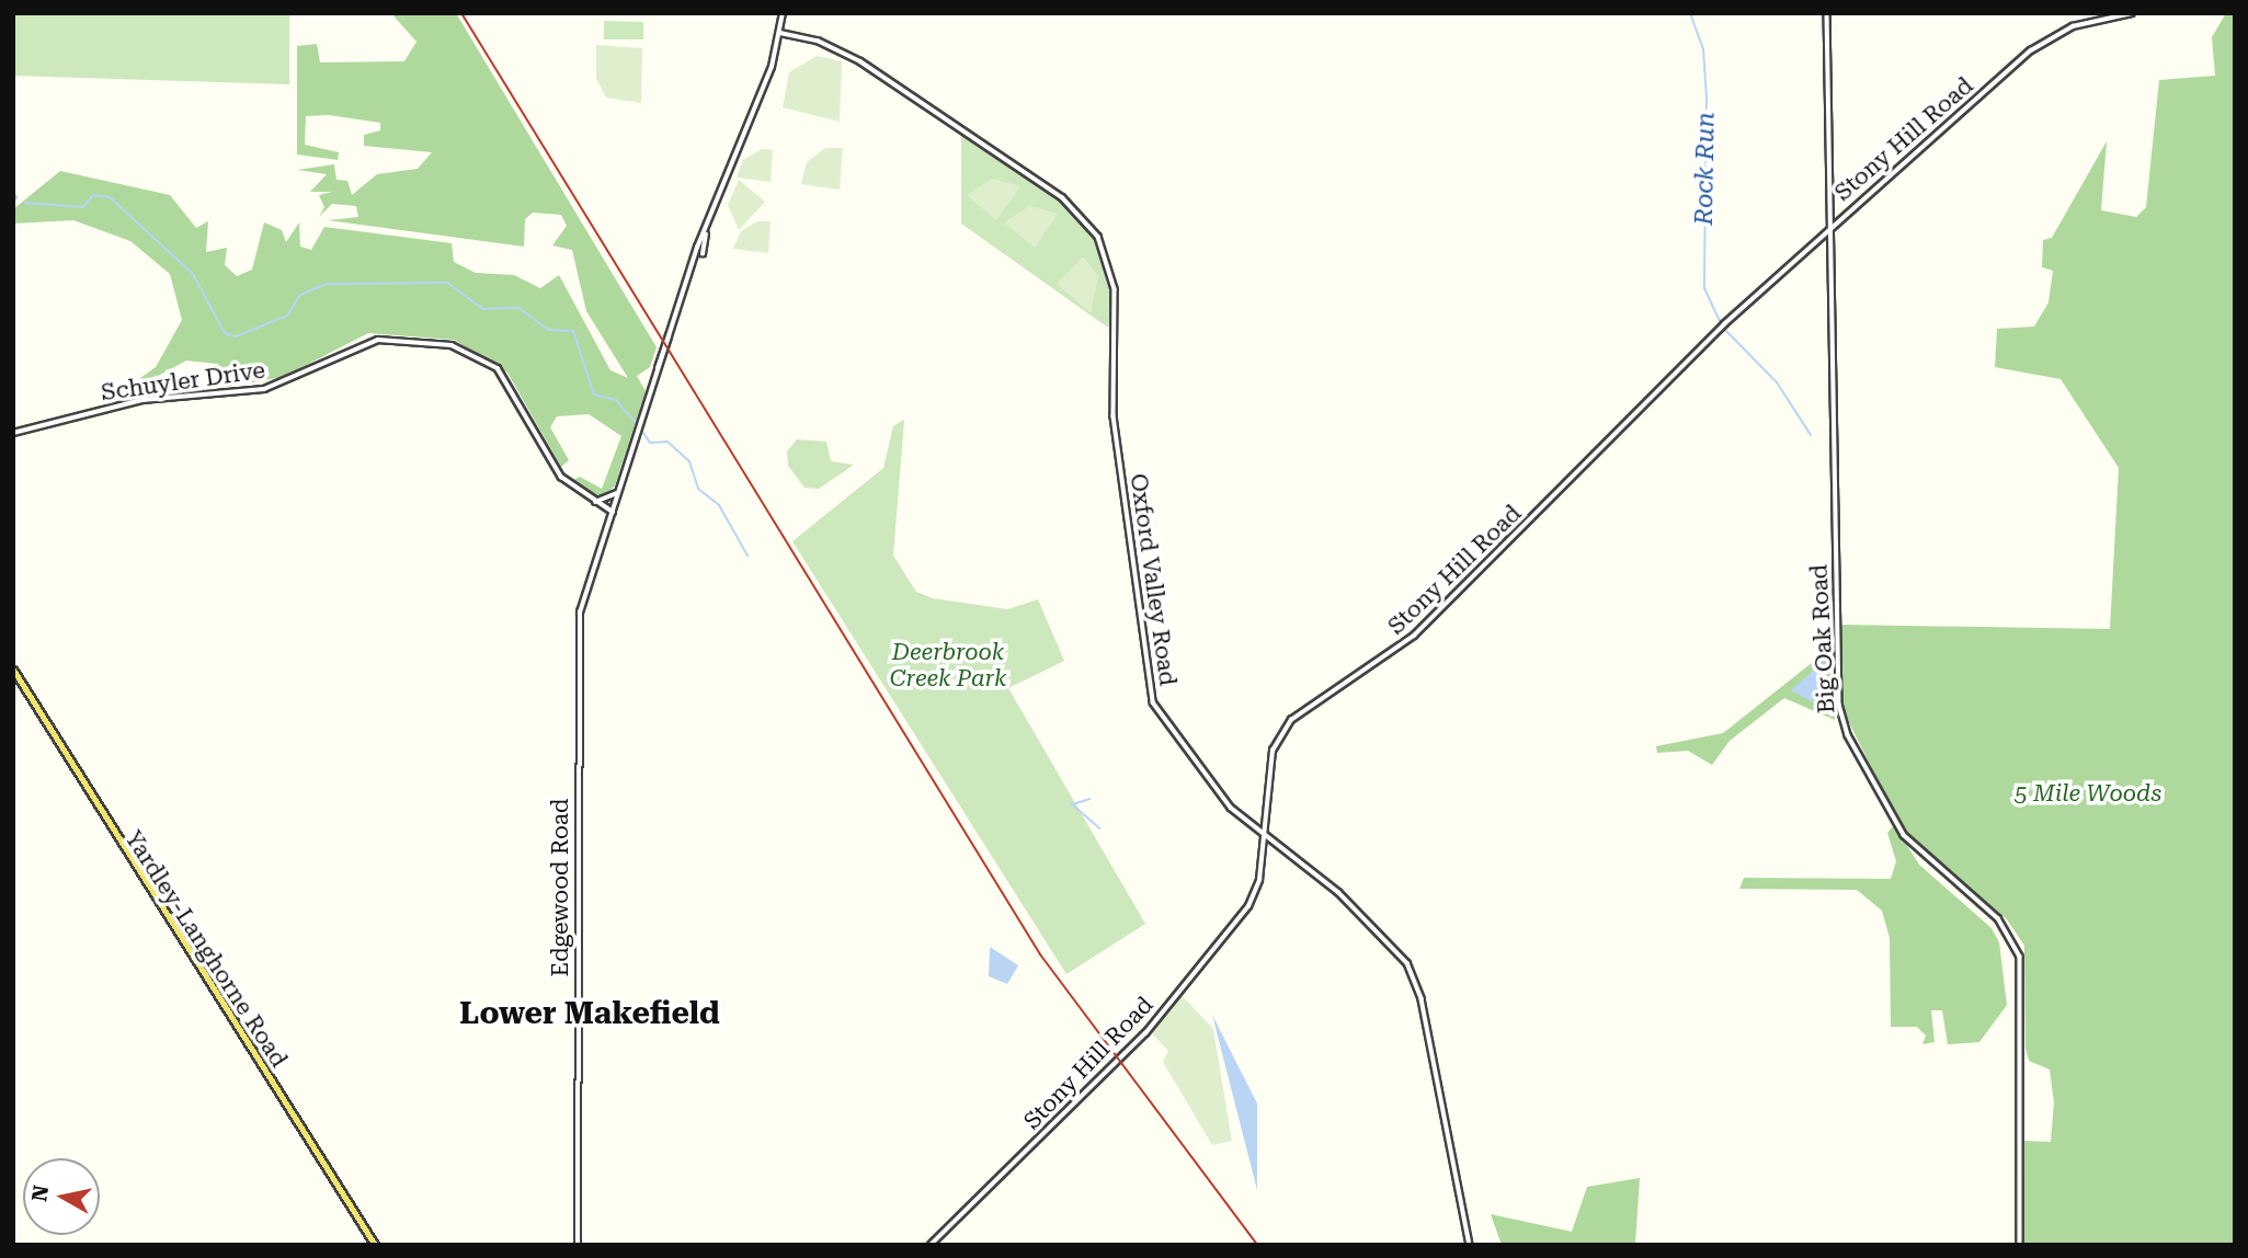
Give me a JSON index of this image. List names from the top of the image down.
{
  "streets": {
    "main road": ["Yardley-Langhorne Road"],
    "street": [
      "Stony Hill Road",
      "Schuyler Drive",
      "Oxford Valley Road",
      "Big Oak Road",
      "Edgewood Road"
    ]
  },
  "crossings": [
    ["Stony Hill Road", "Oxford Valley Road"],
    ["Stony Hill Road", "Big Oak Road"]
  ],
  "districts": ["Lower Makefield"],
  "water": ["Rock Run"],
  "parks": ["Deerbrook Creek Park", "5 Mile Woods"],
  "north": "left"
}
